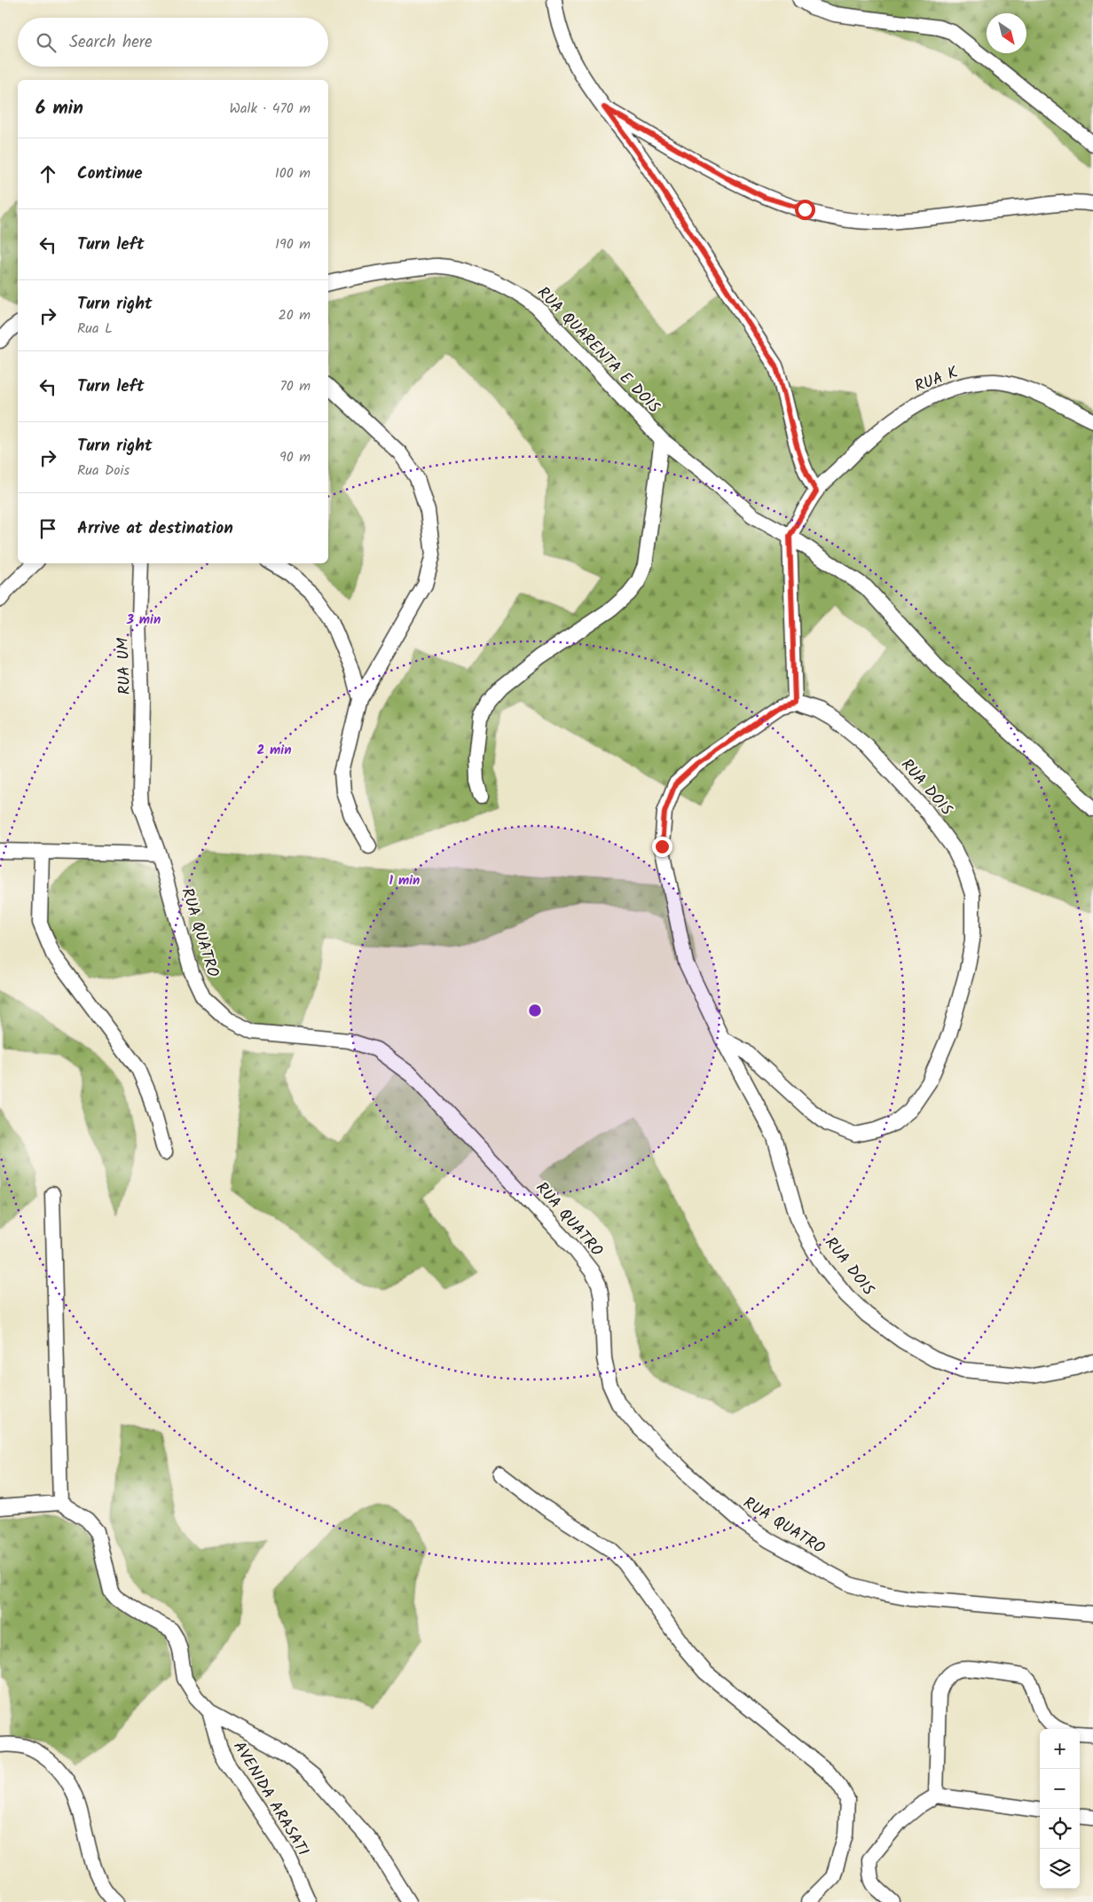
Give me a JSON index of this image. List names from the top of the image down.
{
  "streets": {
    "street": [
      "RUA QUARENTA E DOIS",
      "RUA K",
      "RUA UM",
      "RUA DOIS",
      "RUA QUATRO",
      "AVENIDA ARASATI"
    ]
  },
  "crossings": [
    ["RUA QUARENTA E DOIS", "RUA K"],
    ["RUA UM", "RUA QUATRO"]
  ],
  "north": "bottom right",
  "page": {
    "search": "Search here",
    "heading": ["6 min", "Walk · 470 m"],
    "list": [
      ["Continue", "100 m"],
      ["Turn left", "190 m"],
      ["Turn right", "Rua L", "20 m"],
      ["Turn left", "70 m"],
      ["Turn right", "Rua Dois", "90 m"],
      "Arrive at destination"
    ],
    "map_buttons": ["+", "−"]
  },
  "rings": ["3 min", "2 min", "1 min"]
}
